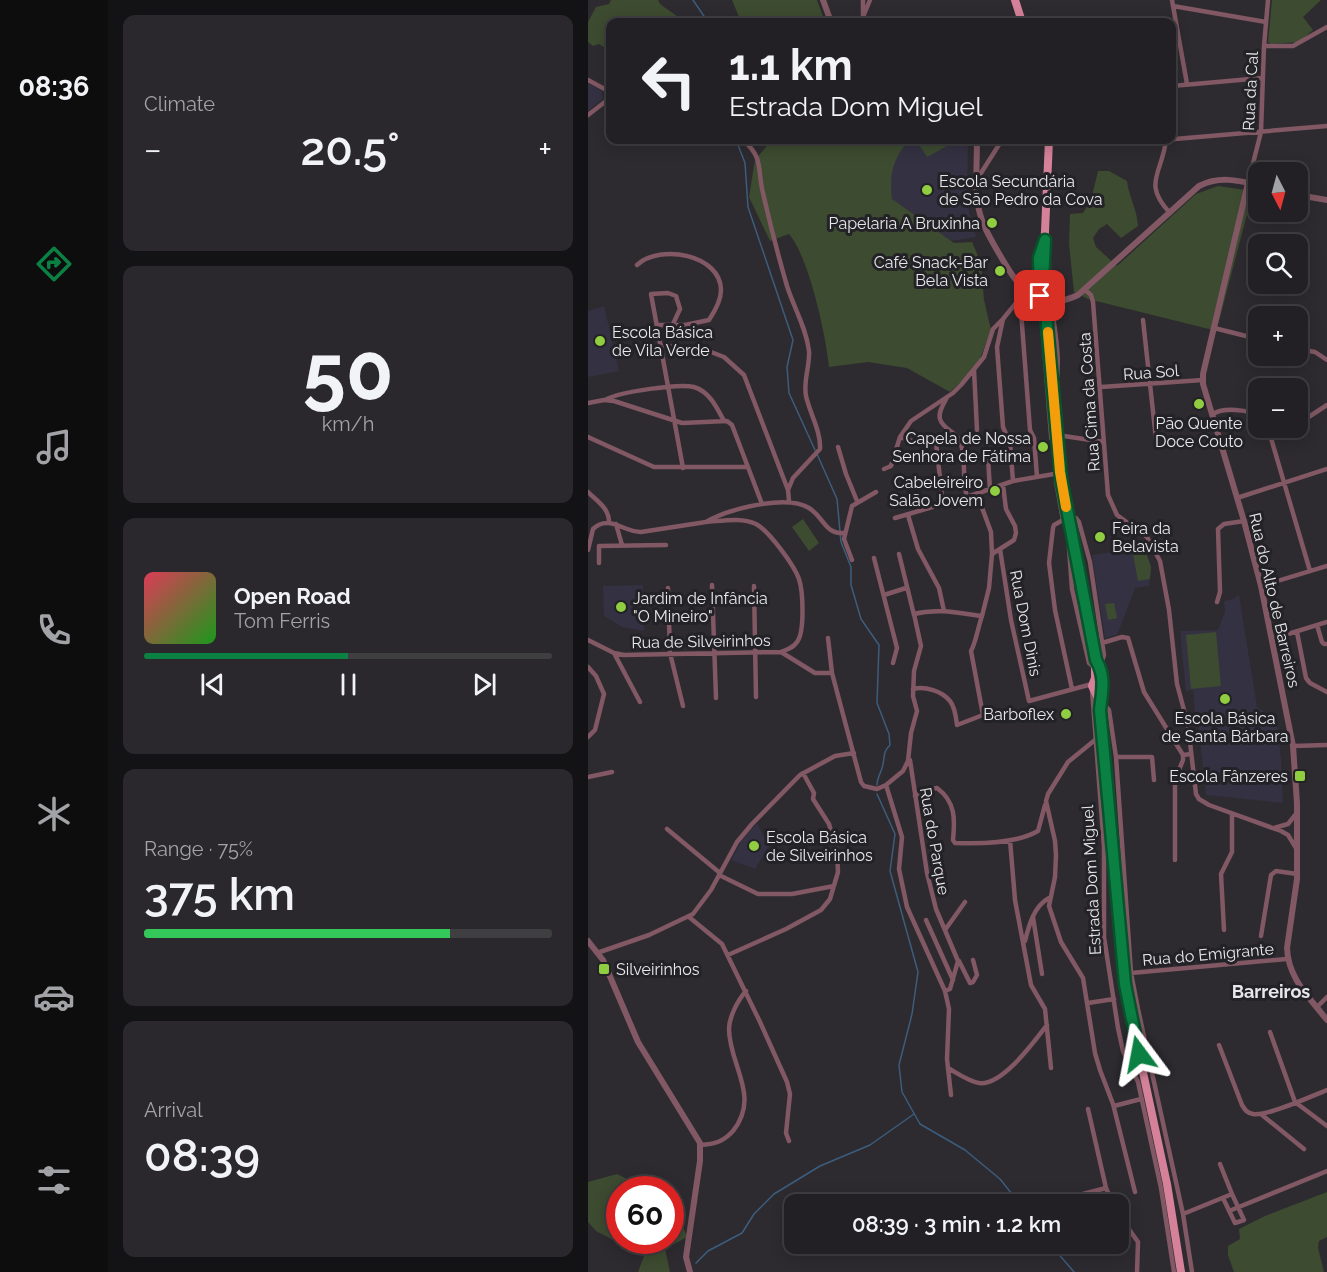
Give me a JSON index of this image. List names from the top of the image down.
{
  "streets": {
    "main road": ["Estrada Dom Miguel"],
    "street": [
      "Rua da Cal",
      "Rua Sol",
      "Rua Cima da Costa",
      "Rua do Alto de Barreiros",
      "Rua Dom Dinis",
      "Rua de Silveirinhos",
      "Rua do Parque",
      "Rua do Emigrante"
    ]
  },
  "crossings": [
    ["Rua Sol", "Rua Cima da Costa"],
    ["Rua Sol", "Rua do Alto de Barreiros"],
    ["Rua do Alto de Barreiros", "Rua do Emigrante"],
    ["Estrada Dom Miguel", "Rua do Emigrante"]
  ],
  "districts": ["Barreiros"],
  "places": {
    "other": [
      "Escola Secundária de São Pedro da Cova",
      "Papelaria A Bruxinha",
      "Café Snack-Bar Bela Vista",
      "Escola Básica de Vila Verde",
      "Pão Quente Doce Couto",
      "Capela de Nossa Senhora de Fátima",
      "Cabeleireiro Salão Jovem",
      "Feira da Belavista",
      "Jardim de Infância \"O Mineiro\"",
      "Escola Básica de Santa Bárbara",
      "Barboflex",
      "Escola Básica de Silveirinhos"
    ],
    "transit": ["Escola Fânzeres", "Silveirinhos"]
  },
  "north": "bottom",
  "page": {
    "tabs": "08:36",
    "tile": [
      "Climate",
      ["50", "km/h"],
      ["Range · 75%", "375 km"],
      ["Arrival", "08:39"]
    ],
    "turn": ["1.1 km", "Estrada Dom Miguel"],
    "heat": ["−", "20.5°", "+"],
    "map_buttons": ["+", "−"],
    "song": ["Open Road", "Tom Ferris"],
    "limit": "60",
    "trip": "08:39 · 3 min · 1.2 km"
  }
}
